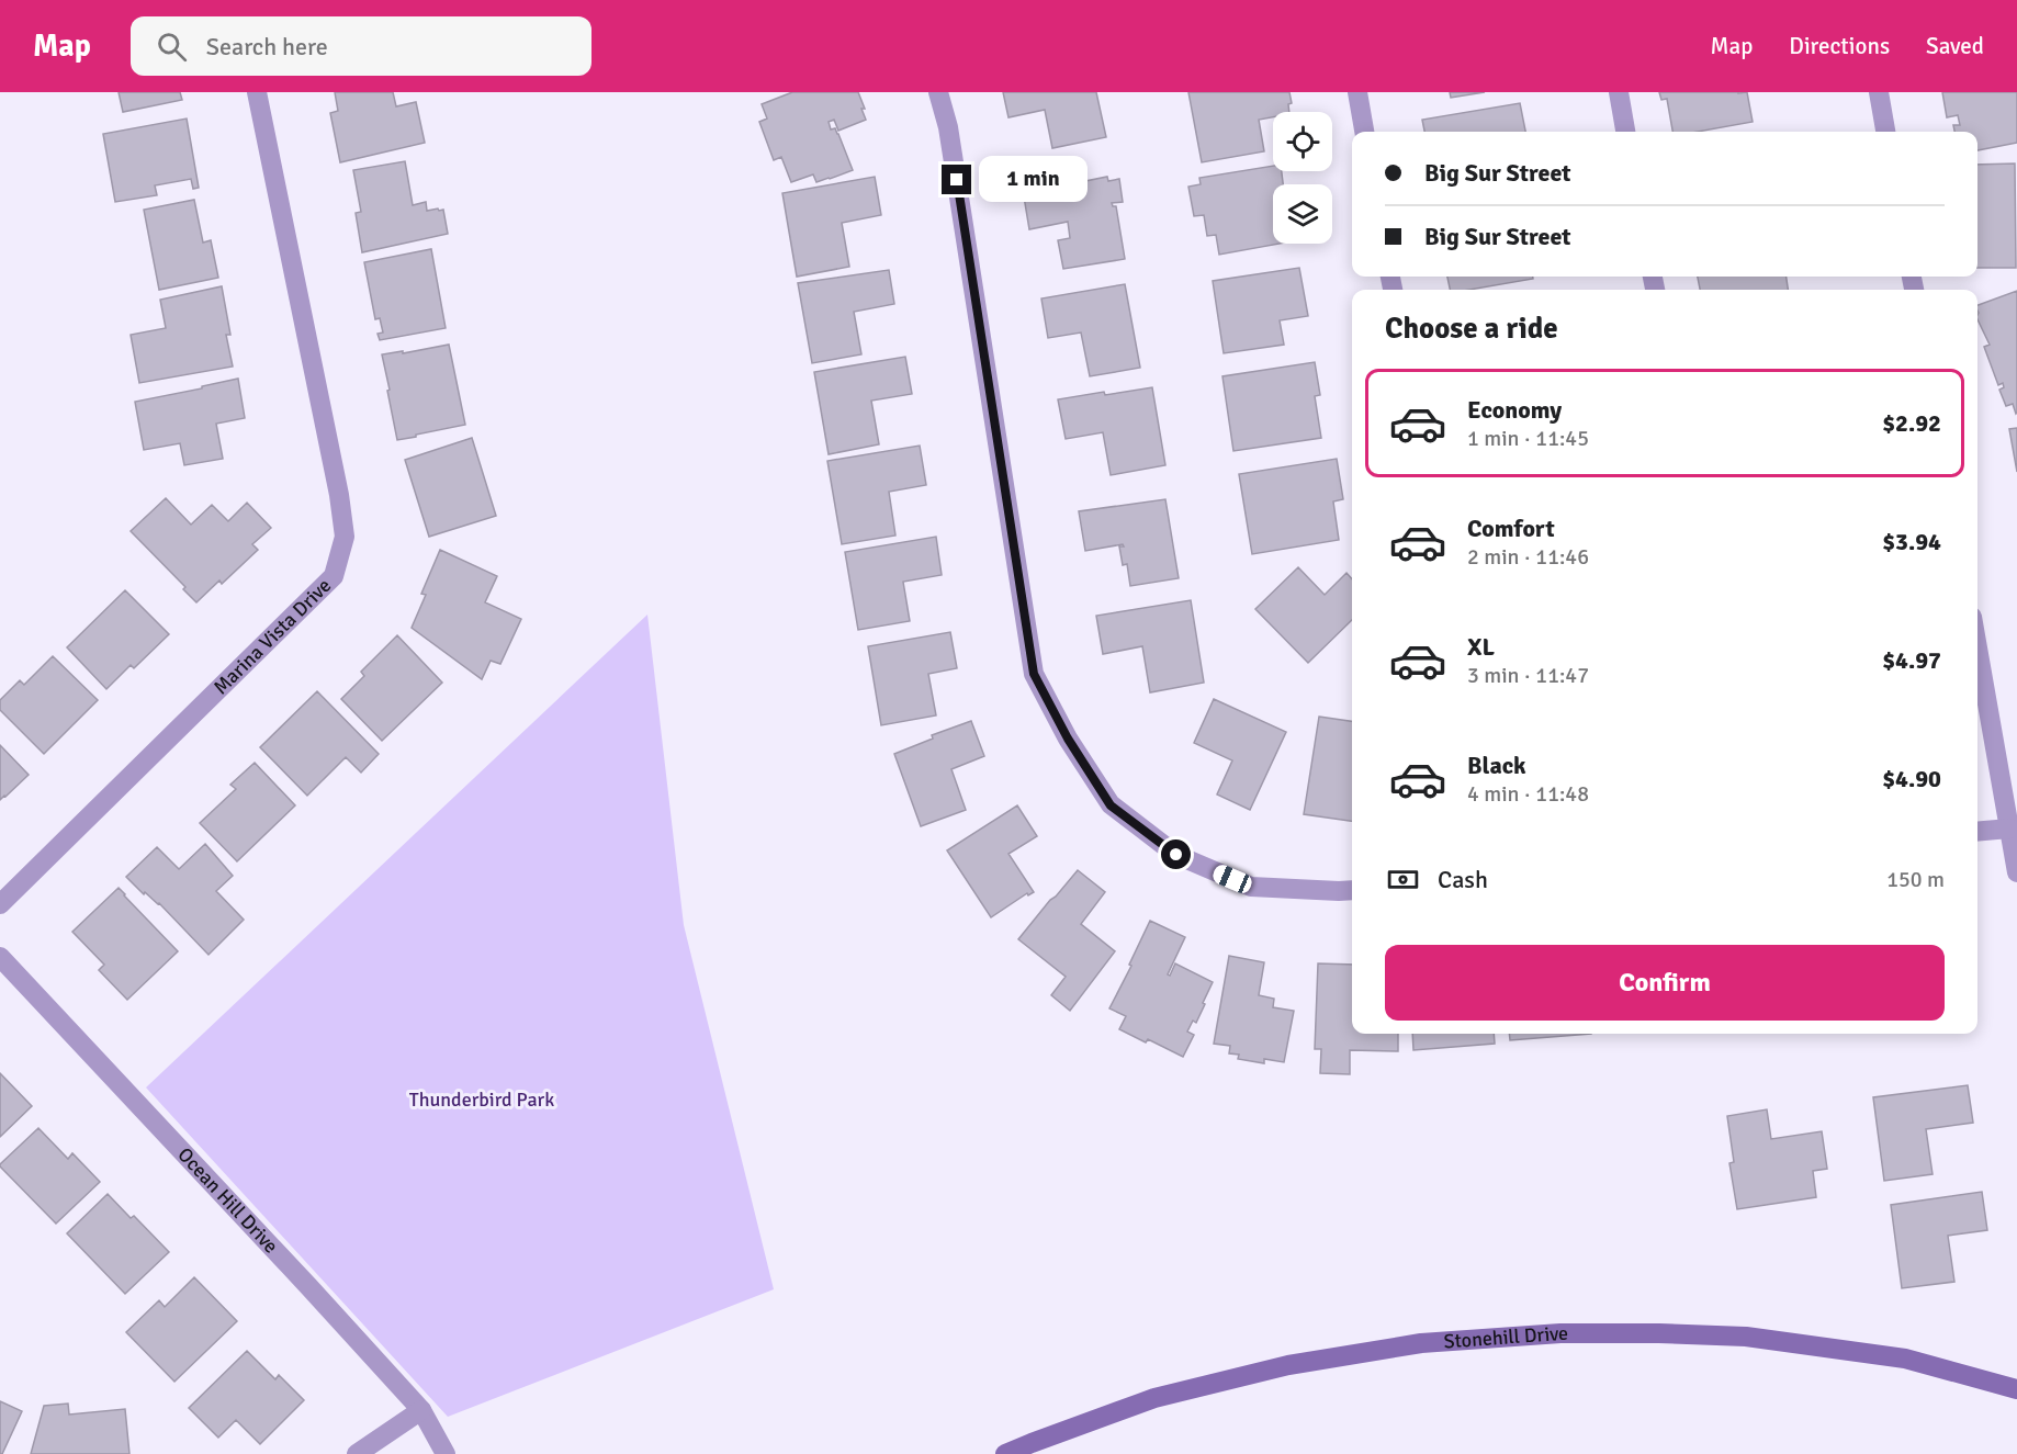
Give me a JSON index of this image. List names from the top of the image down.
{
  "streets": {
    "main road": ["Stonehill Drive"],
    "street": ["Marina Vista Drive", "Ocean Hill Drive"]
  },
  "parks": ["Thunderbird Park"],
  "page": {
    "header": "Map",
    "search": "Search here",
    "nav": ["Map", "Directions", "Saved"],
    "banner": ["Big Sur Street", "Big Sur Street"],
    "bubble": "1 min",
    "heading": "Choose a ride",
    "list": [
      {
        "name": "Economy",
        "note": "1 min · 11:45",
        "value": "$2.92"
      },
      {
        "name": "Comfort",
        "note": "2 min · 11:46",
        "value": "$3.94"
      },
      {
        "name": "XL",
        "note": "3 min · 11:47",
        "value": "$4.97"
      },
      {
        "name": "Black",
        "note": "4 min · 11:48",
        "value": "$4.90"
      }
    ],
    "pay": ["Cash", "150 m"],
    "buttons": "Confirm"
  }
}
